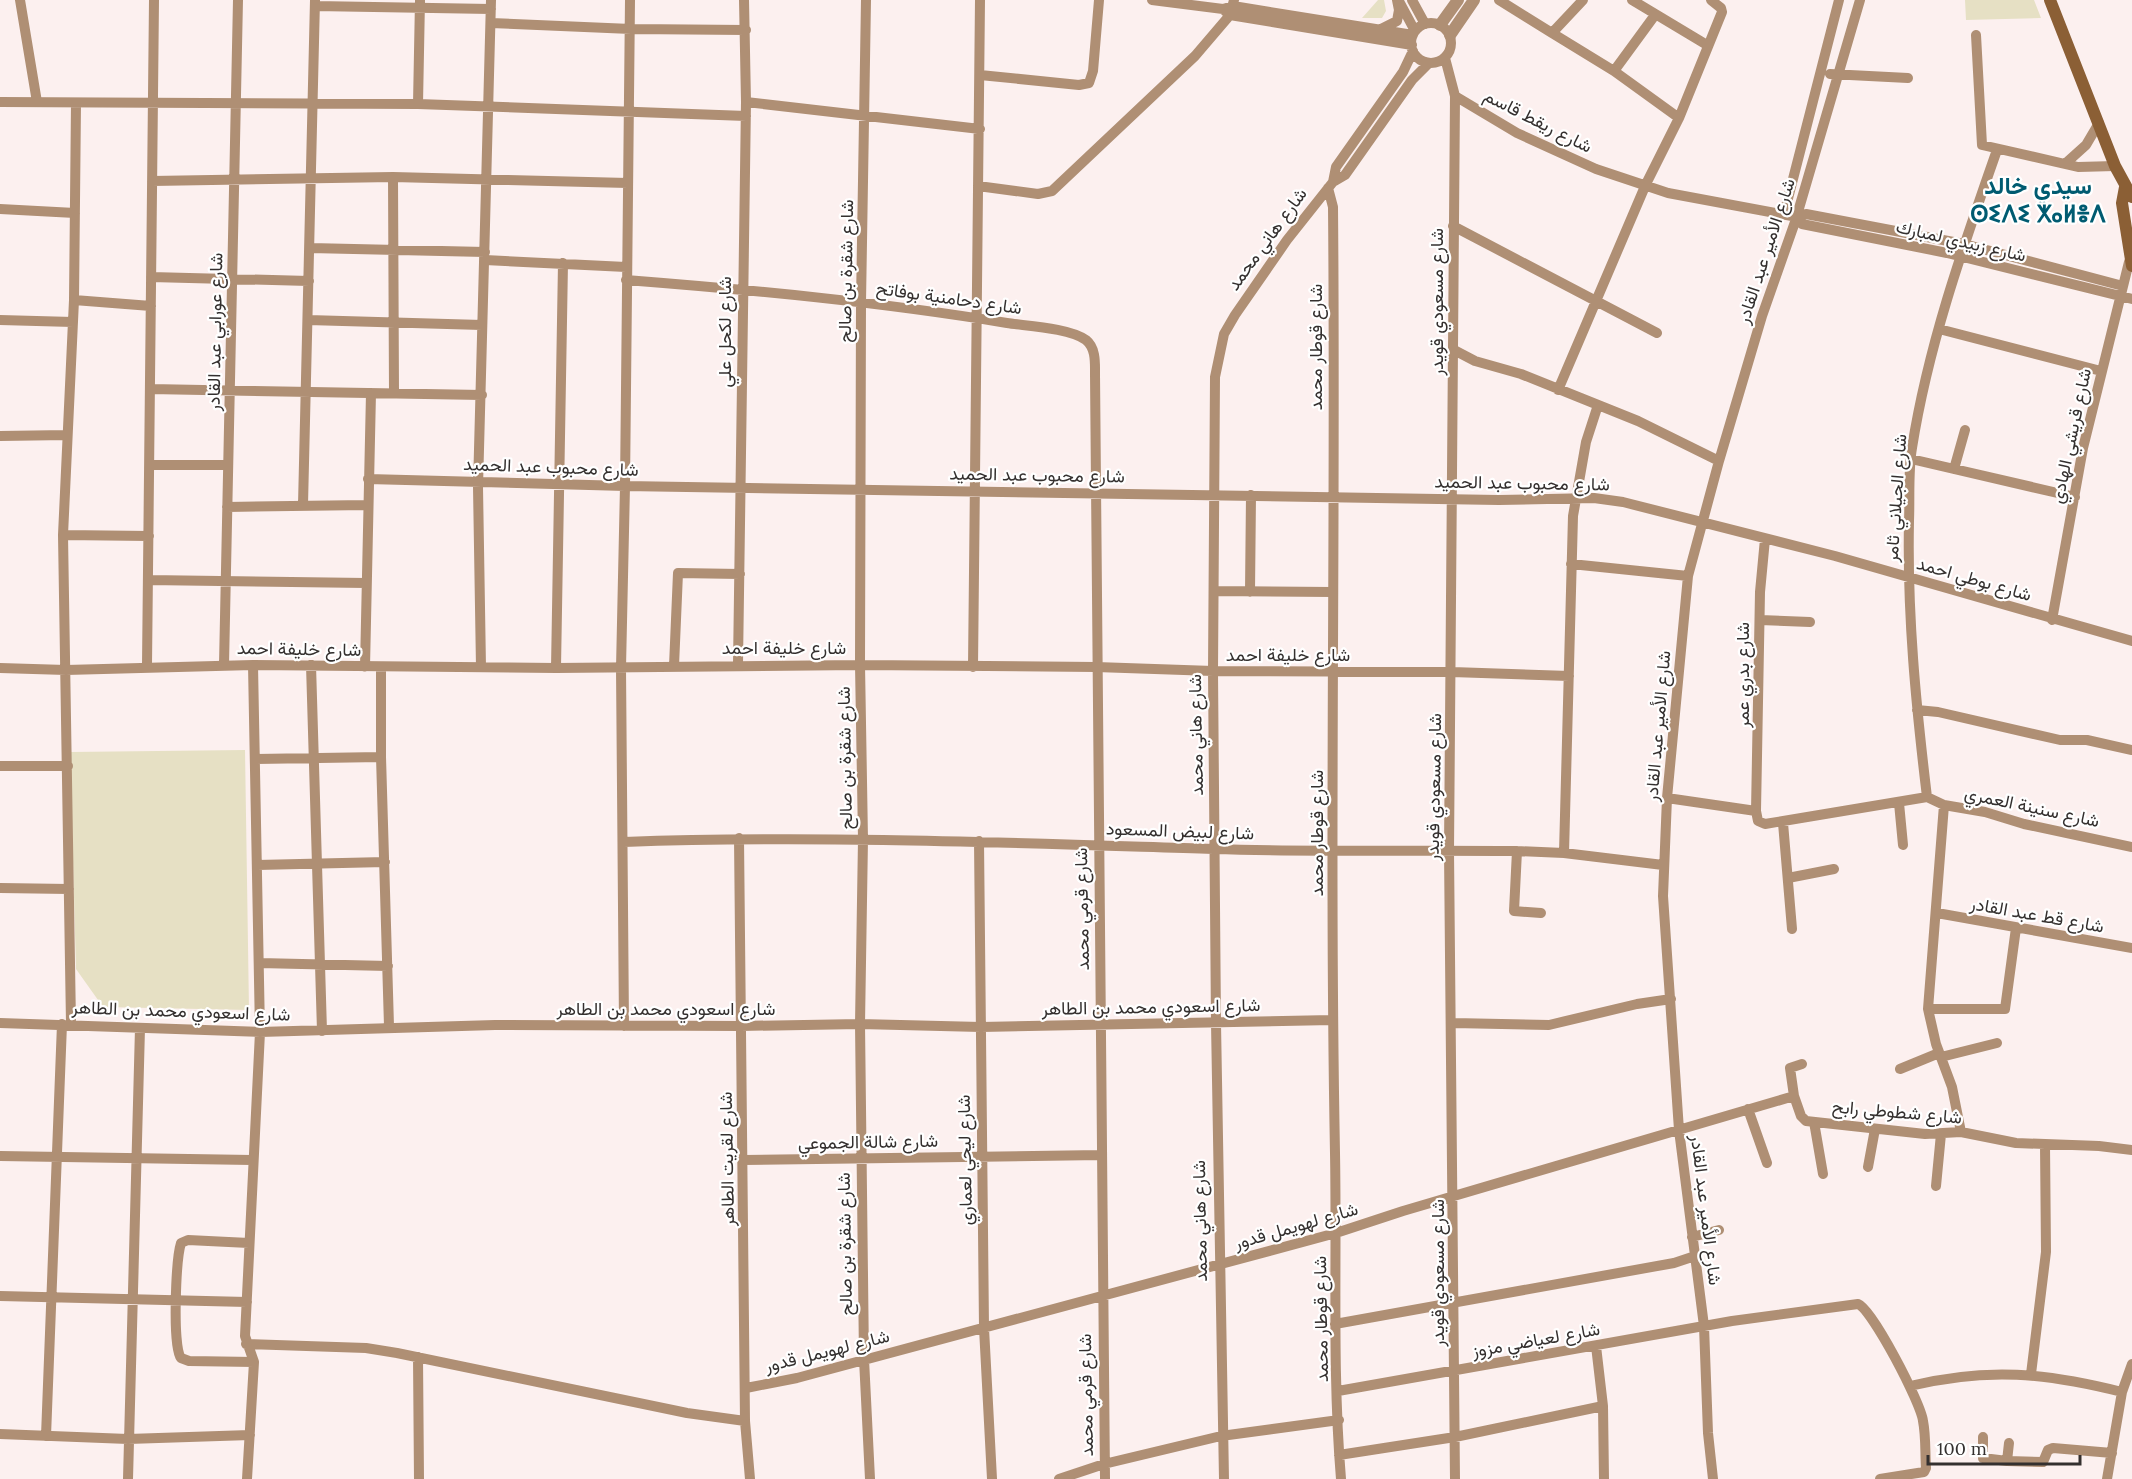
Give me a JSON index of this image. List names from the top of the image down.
{
  "streets": {
    "street": [
      "شارع ريقط قاسم",
      "شارع هاني محمد",
      "شارع زبيدي لمبارك",
      "شارع الأمير عبد القادر",
      "شارع شقرة بن صالح",
      "شارع دحامنية بوفاتح",
      "شارع مسعودي قويدر",
      "شارع عورابي عبد القادر",
      "شارع لكحل علي",
      "شارع قوطار محمد",
      "شارع قريشي الهادي",
      "شارع محبوب عبد الحميد",
      "شارع الجيلاني ثامر",
      "شارع بوطي احمد",
      "شارع خليفة احمد",
      "شارع بدري عمر",
      "شارع سنينة العمري",
      "شارع لبيض المسعود",
      "شارع قرمي محمد",
      "شارع قط عبد القادر",
      "شارع اسعودي محمد بن الطاهر",
      "شارع شطوطي رابح",
      "شارع شالة الجموعي",
      "شارع لقريت الطاهر",
      "شارع ليحي لعماري",
      "شارع لهويمل قدور",
      "شارع لعياضي مزوز"
    ]
  },
  "crossings": [
    ["شارع ريقط قاسم", "شارع هاني محمد"],
    ["شارع ريقط قاسم", "شارع زبيدي لمبارك"],
    ["شارع ريقط قاسم", "شارع الأمير عبد القادر"],
    ["شارع ريقط قاسم", "شارع مسعودي قويدر"],
    ["شارع هاني محمد", "شارع قوطار محمد"],
    ["شارع هاني محمد", "شارع محبوب عبد الحميد"],
    ["شارع هاني محمد", "شارع خليفة احمد"],
    ["شارع هاني محمد", "شارع لبيض المسعود"],
    ["شارع هاني محمد", "شارع اسعودي محمد بن الطاهر"],
    ["شارع هاني محمد", "شارع لهويمل قدور"],
    ["شارع زبيدي لمبارك", "شارع الأمير عبد القادر"],
    ["شارع زبيدي لمبارك", "شارع قريشي الهادي"],
    ["شارع زبيدي لمبارك", "شارع الجيلاني ثامر"],
    ["شارع الأمير عبد القادر", "شارع محبوب عبد الحميد"],
    ["شارع الأمير عبد القادر", "شارع بوطي احمد"],
    ["شارع الأمير عبد القادر", "شارع لبيض المسعود"],
    ["شارع الأمير عبد القادر", "شارع لهويمل قدور"],
    ["شارع الأمير عبد القادر", "شارع لعياضي مزوز"],
    ["شارع شقرة بن صالح", "شارع دحامنية بوفاتح"],
    ["شارع شقرة بن صالح", "شارع محبوب عبد الحميد"],
    ["شارع شقرة بن صالح", "شارع خليفة احمد"],
    ["شارع شقرة بن صالح", "شارع لبيض المسعود"],
    ["شارع شقرة بن صالح", "شارع اسعودي محمد بن الطاهر"],
    ["شارع شقرة بن صالح", "شارع شالة الجموعي"],
    ["شارع شقرة بن صالح", "شارع لهويمل قدور"],
    ["شارع دحامنية بوفاتح", "شارع لكحل علي"],
    ["شارع دحامنية بوفاتح", "شارع قرمي محمد"],
    ["شارع مسعودي قويدر", "شارع محبوب عبد الحميد"],
    ["شارع مسعودي قويدر", "شارع خليفة احمد"],
    ["شارع مسعودي قويدر", "شارع لبيض المسعود"],
    ["شارع مسعودي قويدر", "شارع لهويمل قدور"],
    ["شارع مسعودي قويدر", "شارع لعياضي مزوز"],
    ["شارع عورابي عبد القادر", "شارع خليفة احمد"],
    ["شارع لكحل علي", "شارع محبوب عبد الحميد"],
    ["شارع لكحل علي", "شارع خليفة احمد"],
    ["شارع قوطار محمد", "شارع محبوب عبد الحميد"],
    ["شارع قوطار محمد", "شارع خليفة احمد"],
    ["شارع قوطار محمد", "شارع لبيض المسعود"],
    ["شارع قوطار محمد", "شارع اسعودي محمد بن الطاهر"],
    ["شارع قوطار محمد", "شارع لهويمل قدور"],
    ["شارع قوطار محمد", "شارع لعياضي مزوز"],
    ["شارع قريشي الهادي", "شارع بوطي احمد"],
    ["شارع محبوب عبد الحميد", "شارع بوطي احمد"],
    ["شارع محبوب عبد الحميد", "شارع قرمي محمد"],
    ["شارع الجيلاني ثامر", "شارع بوطي احمد"],
    ["شارع الجيلاني ثامر", "شارع سنينة العمري"],
    ["شارع بوطي احمد", "شارع بدري عمر"],
    ["شارع خليفة احمد", "شارع قرمي محمد"],
    ["شارع لبيض المسعود", "شارع قرمي محمد"],
    ["شارع لبيض المسعود", "شارع لقريت الطاهر"],
    ["شارع لبيض المسعود", "شارع ليحي لعماري"],
    ["شارع قرمي محمد", "شارع اسعودي محمد بن الطاهر"],
    ["شارع قرمي محمد", "شارع شالة الجموعي"],
    ["شارع قرمي محمد", "شارع لهويمل قدور"],
    ["شارع اسعودي محمد بن الطاهر", "شارع لقريت الطاهر"],
    ["شارع اسعودي محمد بن الطاهر", "شارع ليحي لعماري"],
    ["شارع شالة الجموعي", "شارع لقريت الطاهر"],
    ["شارع شالة الجموعي", "شارع ليحي لعماري"],
    ["شارع لقريت الطاهر", "شارع لهويمل قدور"],
    ["شارع ليحي لعماري", "شارع لهويمل قدور"]
  ],
  "districts": ["سيدي خالد ⵙⵉⴷⵉ ⵅⴰⵍⴻⴷ"],
  "scale_bar": "100 m"
}
